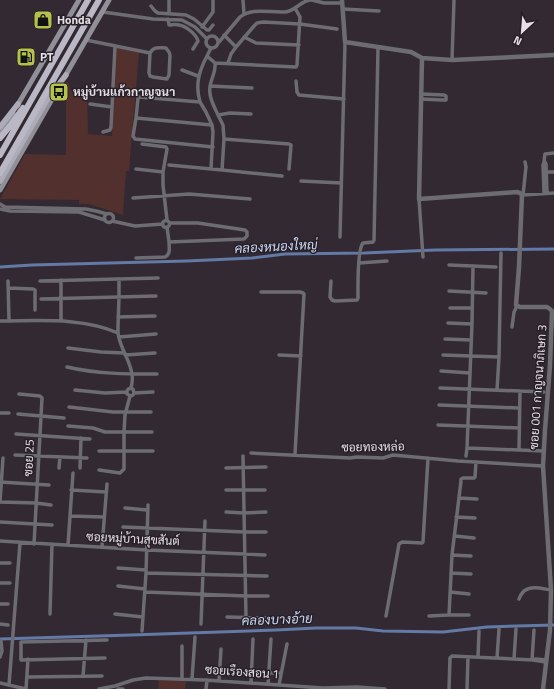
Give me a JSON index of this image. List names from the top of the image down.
{
  "streets": {
    "street": [
      "ซอย 001 กาญจนาภิเษก 3",
      "ซอยทองหล่อ",
      "ซอย 25",
      "ซอยหมู่บ้านสุขสันต์",
      "ซอยเรืองสอน 1"
    ]
  },
  "crossings": [
    ["ซอย 001 กาญจนาภิเษก 3", "ซอยทองหล่อ"],
    ["ซอย 25", "ซอยหมู่บ้านสุขสันต์"]
  ],
  "water": ["คลองหนองใหญ่", "คลองบางอ้าย"],
  "places": {
    "shop": ["Honda"],
    "fuel station": ["PT"],
    "bus stop": ["หมู่บ้านแก้วกาญจนา"]
  },
  "north": "bottom left"
}
